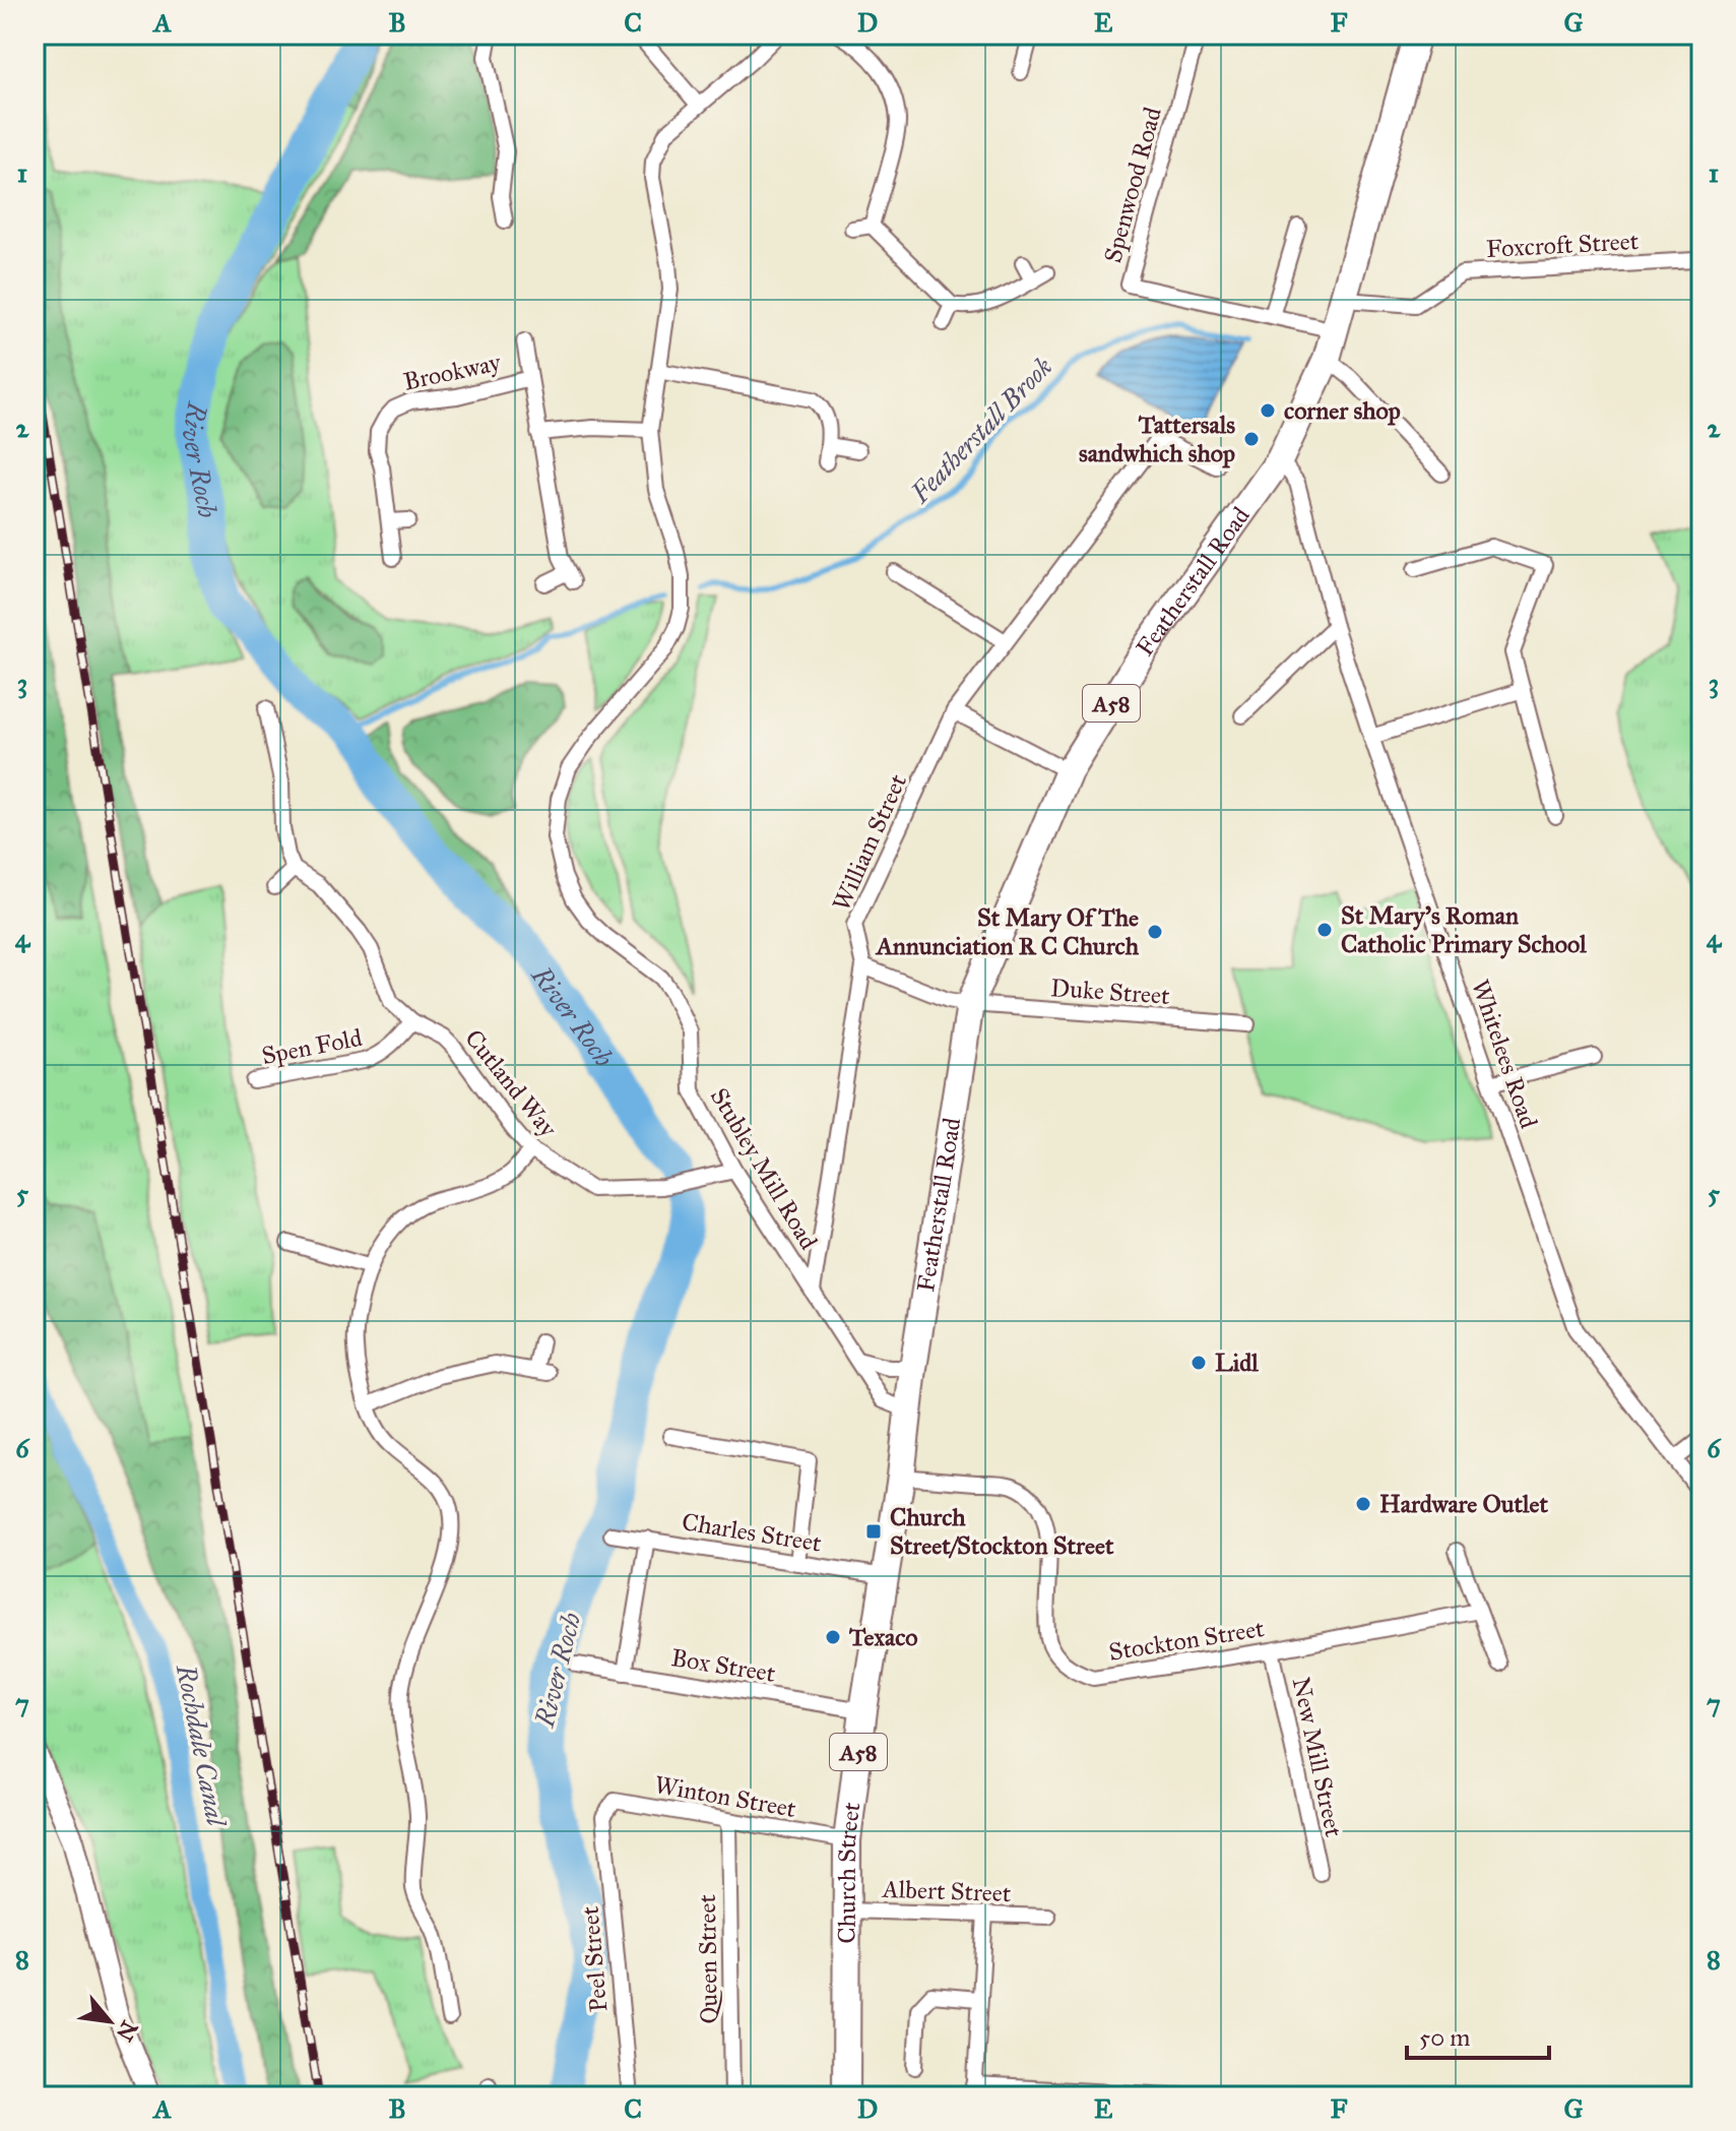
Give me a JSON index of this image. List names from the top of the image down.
{
  "streets": {
    "highway": ["Featherstall Road", "A58", "Church Street"],
    "street": [
      "Spenwood Road",
      "Foxcroft Street",
      "Brookway",
      "William Street",
      "Duke Street",
      "Spen Fold",
      "Whitelees Road",
      "Cutland Way",
      "Stubley Mill Road",
      "Charles Street",
      "Stockton Street",
      "Box Street",
      "New Mill Street",
      "Winton Street",
      "Albert Street",
      "Peel Street",
      "Queen Street"
    ]
  },
  "crossings": [
    ["Spenwood Road", "Featherstall Road"],
    ["Foxcroft Street", "Featherstall Road"],
    ["Featherstall Road", "Duke Street"],
    ["Featherstall Road", "Whitelees Road"],
    ["Featherstall Road", "Stubley Mill Road"],
    ["Featherstall Road", "Church Street"],
    ["William Street", "Duke Street"],
    ["William Street", "Stubley Mill Road"],
    ["Spen Fold", "Cutland Way"],
    ["Cutland Way", "Stubley Mill Road"],
    ["Stubley Mill Road", "Church Street"],
    ["Charles Street", "Church Street"],
    ["Stockton Street", "New Mill Street"],
    ["Stockton Street", "Church Street"],
    ["Box Street", "Church Street"],
    ["Winton Street", "Church Street"],
    ["Winton Street", "Peel Street"],
    ["Winton Street", "Queen Street"],
    ["Church Street", "Albert Street"]
  ],
  "water": ["Featherstall Brook", "River Roch", "Rochdale Canal"],
  "places": {
    "other": [
      "corner shop",
      "Tattersals sandwhich shop",
      "St Mary's Roman Catholic Primary School",
      "St Mary Of The Annunciation R C Church",
      "Lidl",
      "Hardware Outlet",
      "Texaco"
    ],
    "transit": ["Church Street/Stockton Street"]
  },
  "scale_bar": "50 m",
  "north": "bottom right",
  "grid": {
    "columns": [
      "A",
      "B",
      "C",
      "D",
      "E",
      "F",
      "G"
    ],
    "rows": [
      "1",
      "2",
      "3",
      "4",
      "5",
      "6",
      "7",
      "8"
    ]
  }
}
